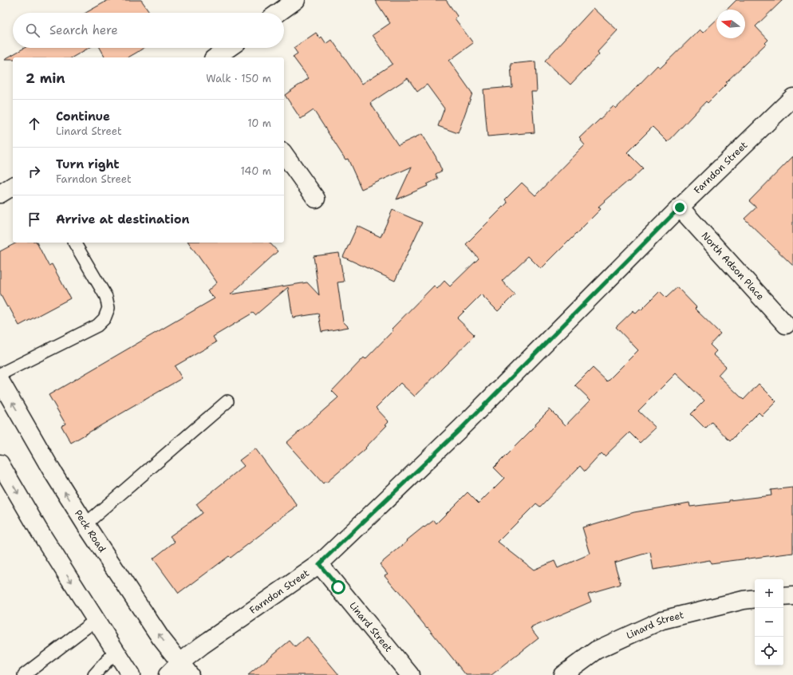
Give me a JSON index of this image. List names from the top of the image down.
{
  "streets": {
    "street": [
      "Farndon Street",
      "North Adson Place",
      "Peck Road",
      "Linard Street"
    ]
  },
  "crossings": [
    ["Farndon Street", "North Adson Place"],
    ["Farndon Street", "Peck Road"],
    ["Farndon Street", "Linard Street"]
  ],
  "north": "left",
  "page": {
    "search": "Search here",
    "heading": ["2 min", "Walk · 150 m"],
    "list": [
      ["Continue", "Linard Street", "10 m"],
      ["Turn right", "Farndon Street", "140 m"],
      "Arrive at destination"
    ],
    "map_buttons": ["+", "−"]
  }
}
